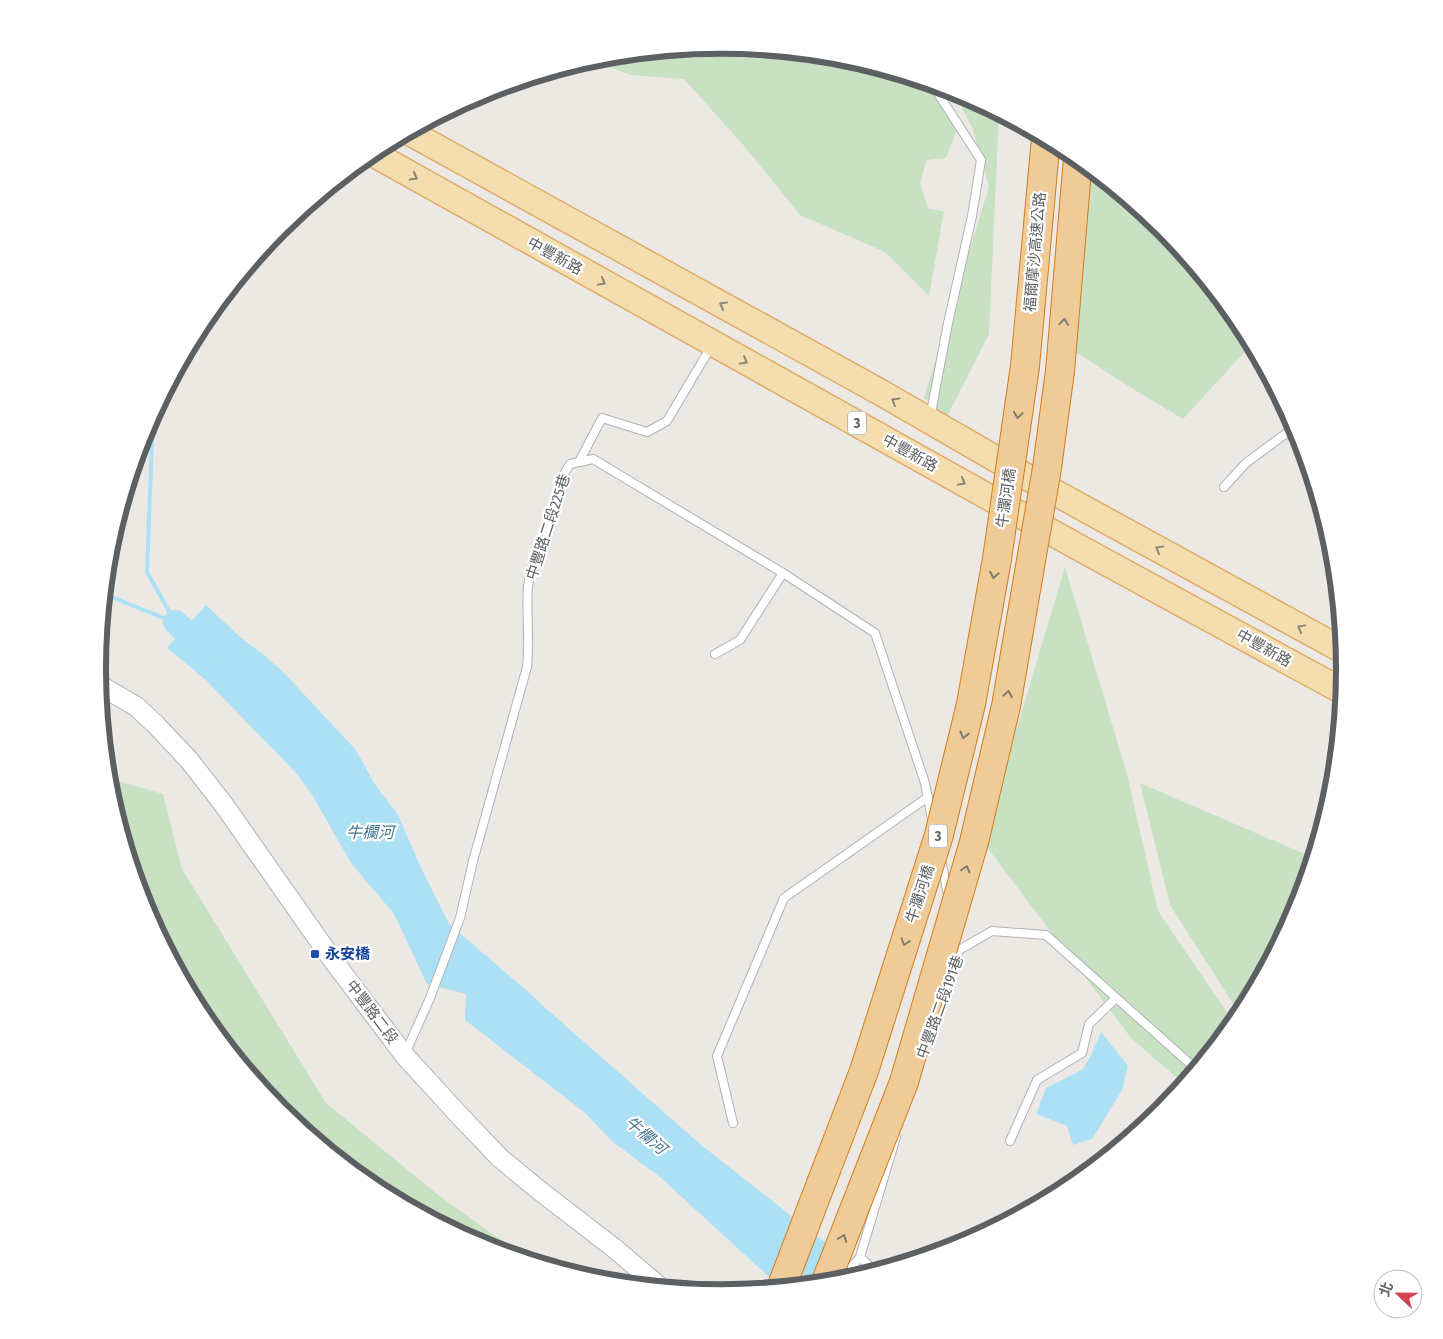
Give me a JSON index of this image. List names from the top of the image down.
{
  "streets": {
    "highway": ["福爾摩沙高速公路", "3", "牛瀾河橋"],
    "main road": ["中豐新路"],
    "street": ["中豐路二段"],
    "lane": ["中豐路二段225巷", "中豐路二段191巷"]
  },
  "crossings": [
    ["福爾摩沙高速公路", "牛瀾河橋"],
    ["中豐路二段225巷", "中豐路二段"]
  ],
  "water": ["牛欄河"],
  "places": {
    "transit": ["永安橋"]
  },
  "north": "left"
}
